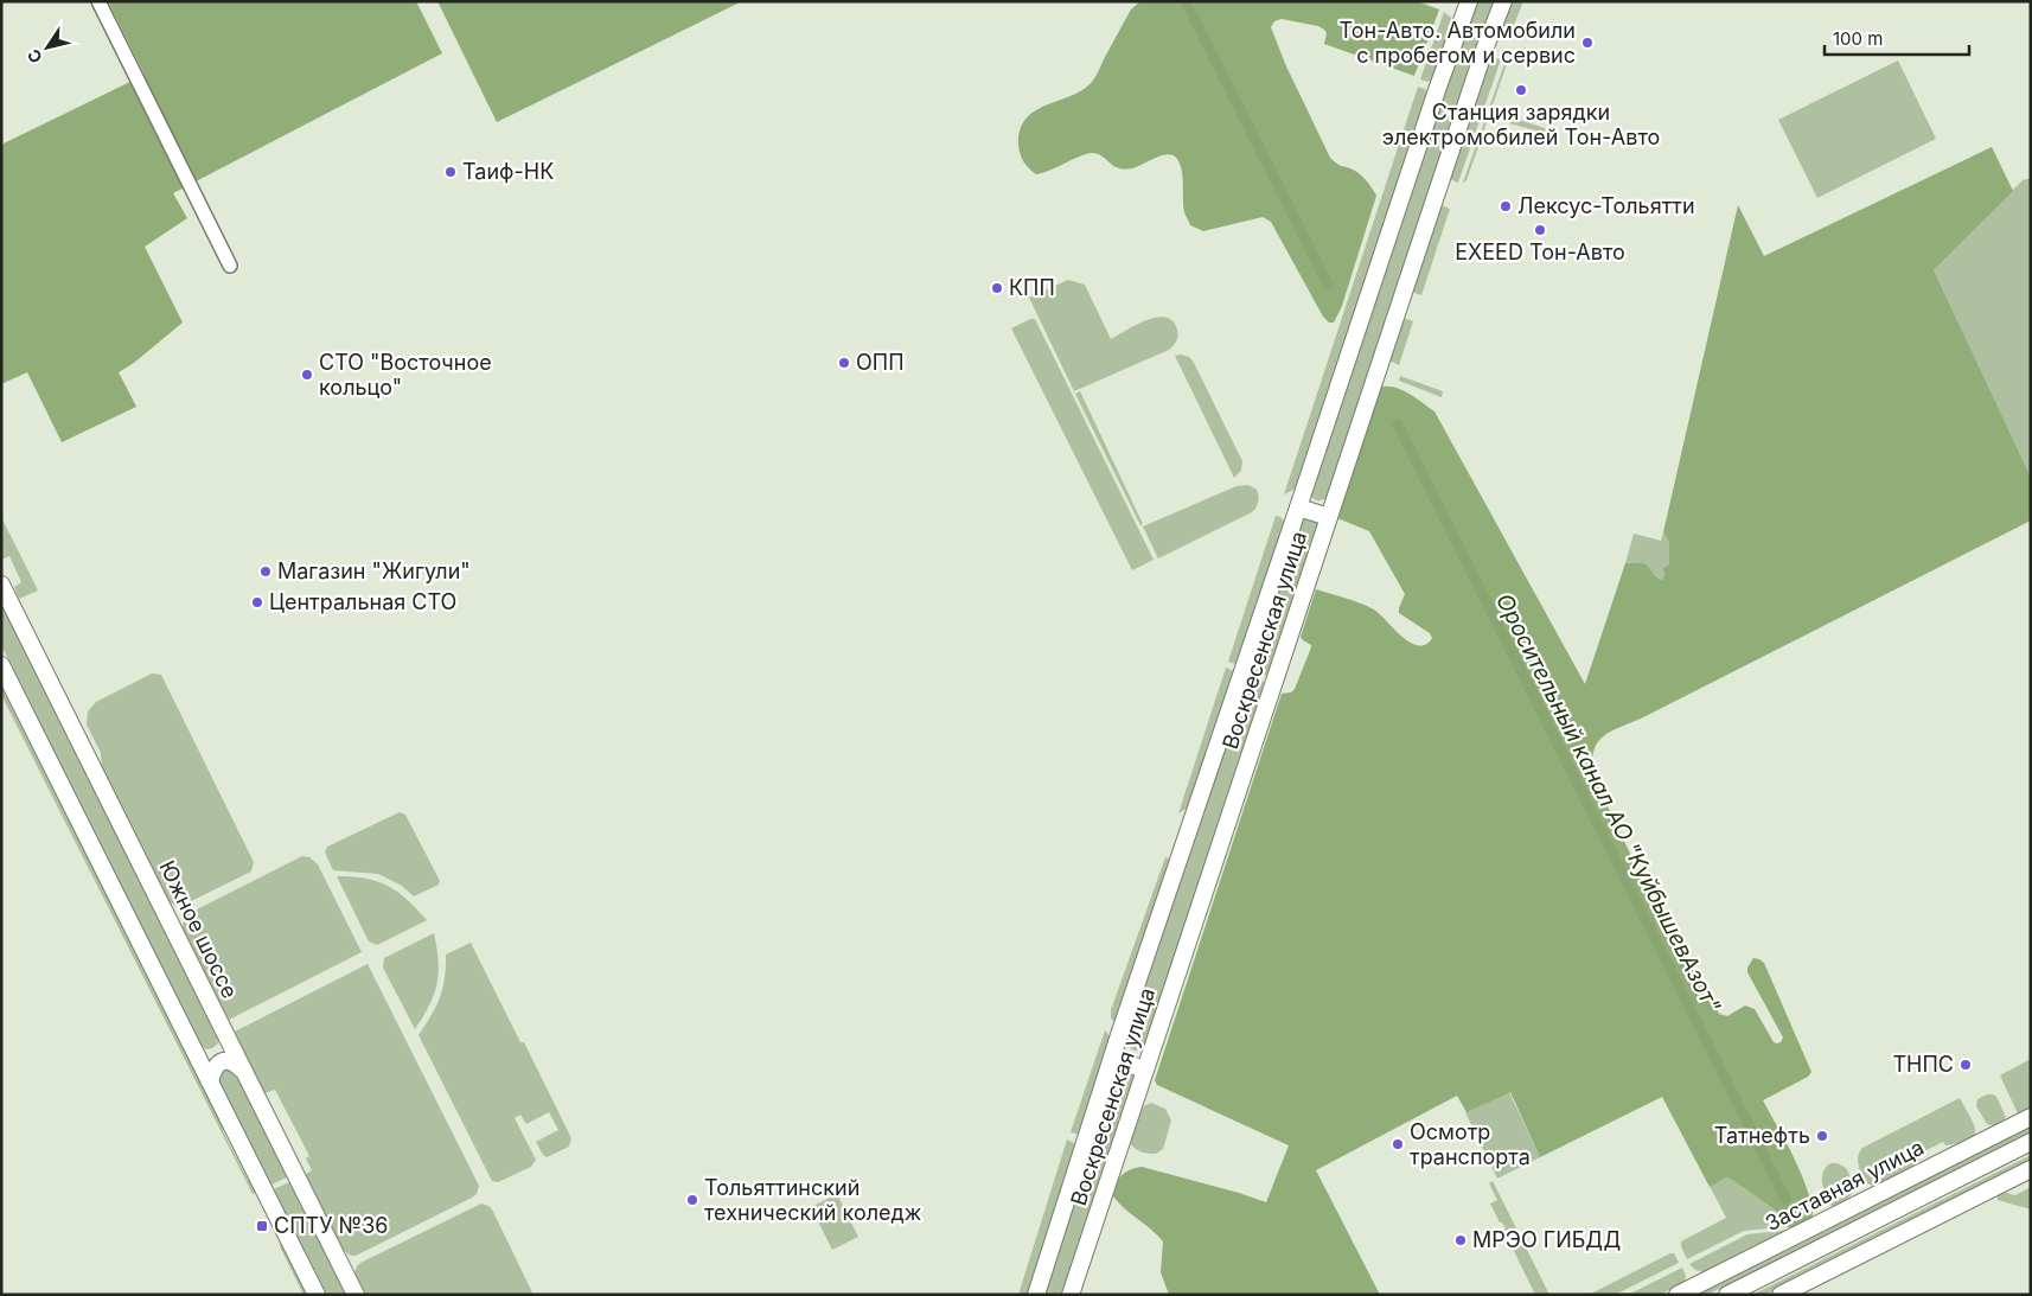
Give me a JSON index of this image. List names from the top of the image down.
{
  "streets": {
    "main road": ["Воскресенская улица", "Южное шоссе", "Заставная улица"]
  },
  "water": ["Оросительный канал АО \"КуйбышевАзот\""],
  "places": {
    "other": [
      "Тон-Авто. Автомобили с пробегом и сервис",
      "Станция зарядки электромобилей Тон-Авто",
      "Таиф-НК",
      "Лексус-Тольятти",
      "EXEED Тон-Авто",
      "КПП",
      "ОПП",
      "СТО \"Восточное кольцо\"",
      "Магазин \"Жигули\"",
      "Центральная СТО",
      "ТНПС",
      "Татнефть",
      "Осмотр транспорта",
      "Тольяттинский технический коледж",
      "МРЭО ГИБДД"
    ],
    "transit": ["СПТУ №36"]
  },
  "scale_bar": "100 m",
  "north": "bottom left"
}
